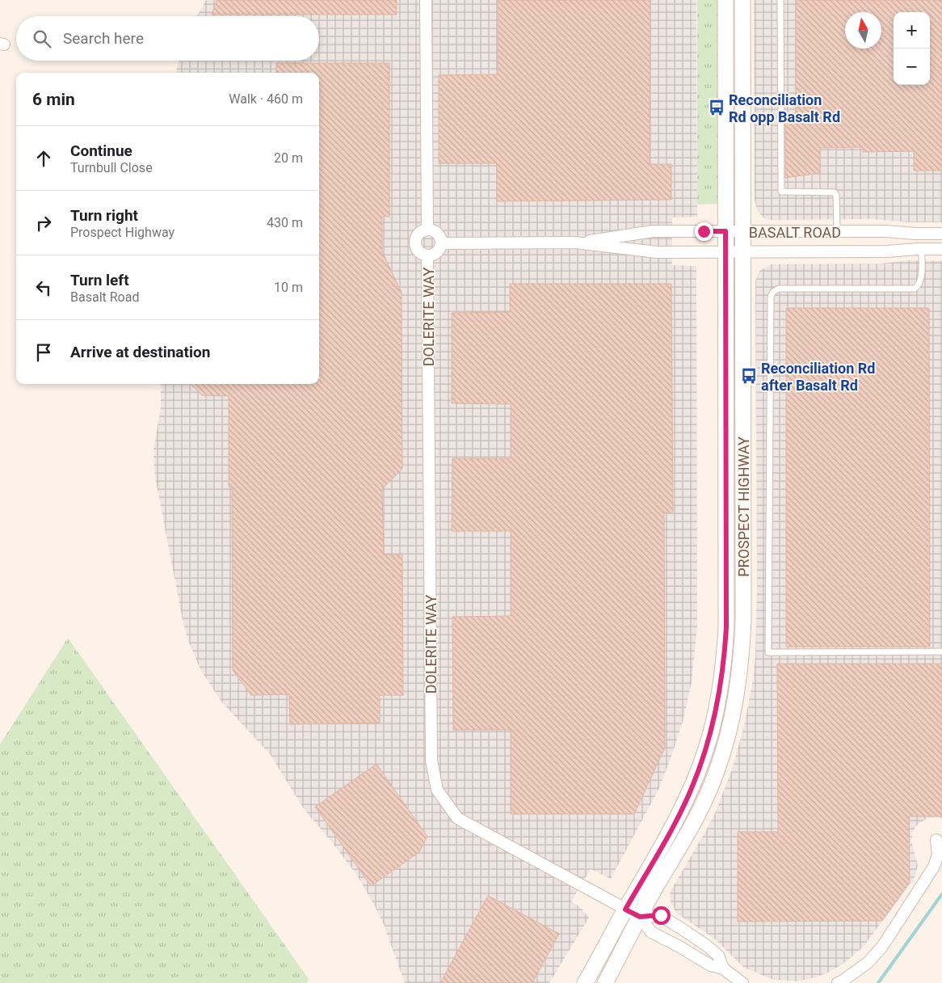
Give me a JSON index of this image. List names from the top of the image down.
{
  "streets": {
    "main road": ["PROSPECT HIGHWAY"],
    "street": ["BASALT ROAD", "DOLERITE WAY"]
  },
  "crossings": [
    ["BASALT ROAD", "DOLERITE WAY"],
    ["BASALT ROAD", "PROSPECT HIGHWAY"],
    ["DOLERITE WAY", "PROSPECT HIGHWAY"]
  ],
  "places": {
    "bus stop": ["Reconciliation Rd opp Basalt Rd", "Reconciliation Rd after Basalt Rd"]
  },
  "north": "top",
  "page": {
    "map_buttons": ["+", "−"],
    "search": "Search here",
    "heading": ["6 min", "Walk · 460 m"],
    "list": [
      ["Continue", "Turnbull Close", "20 m"],
      ["Turn right", "Prospect Highway", "430 m"],
      ["Turn left", "Basalt Road", "10 m"],
      "Arrive at destination"
    ]
  }
}
